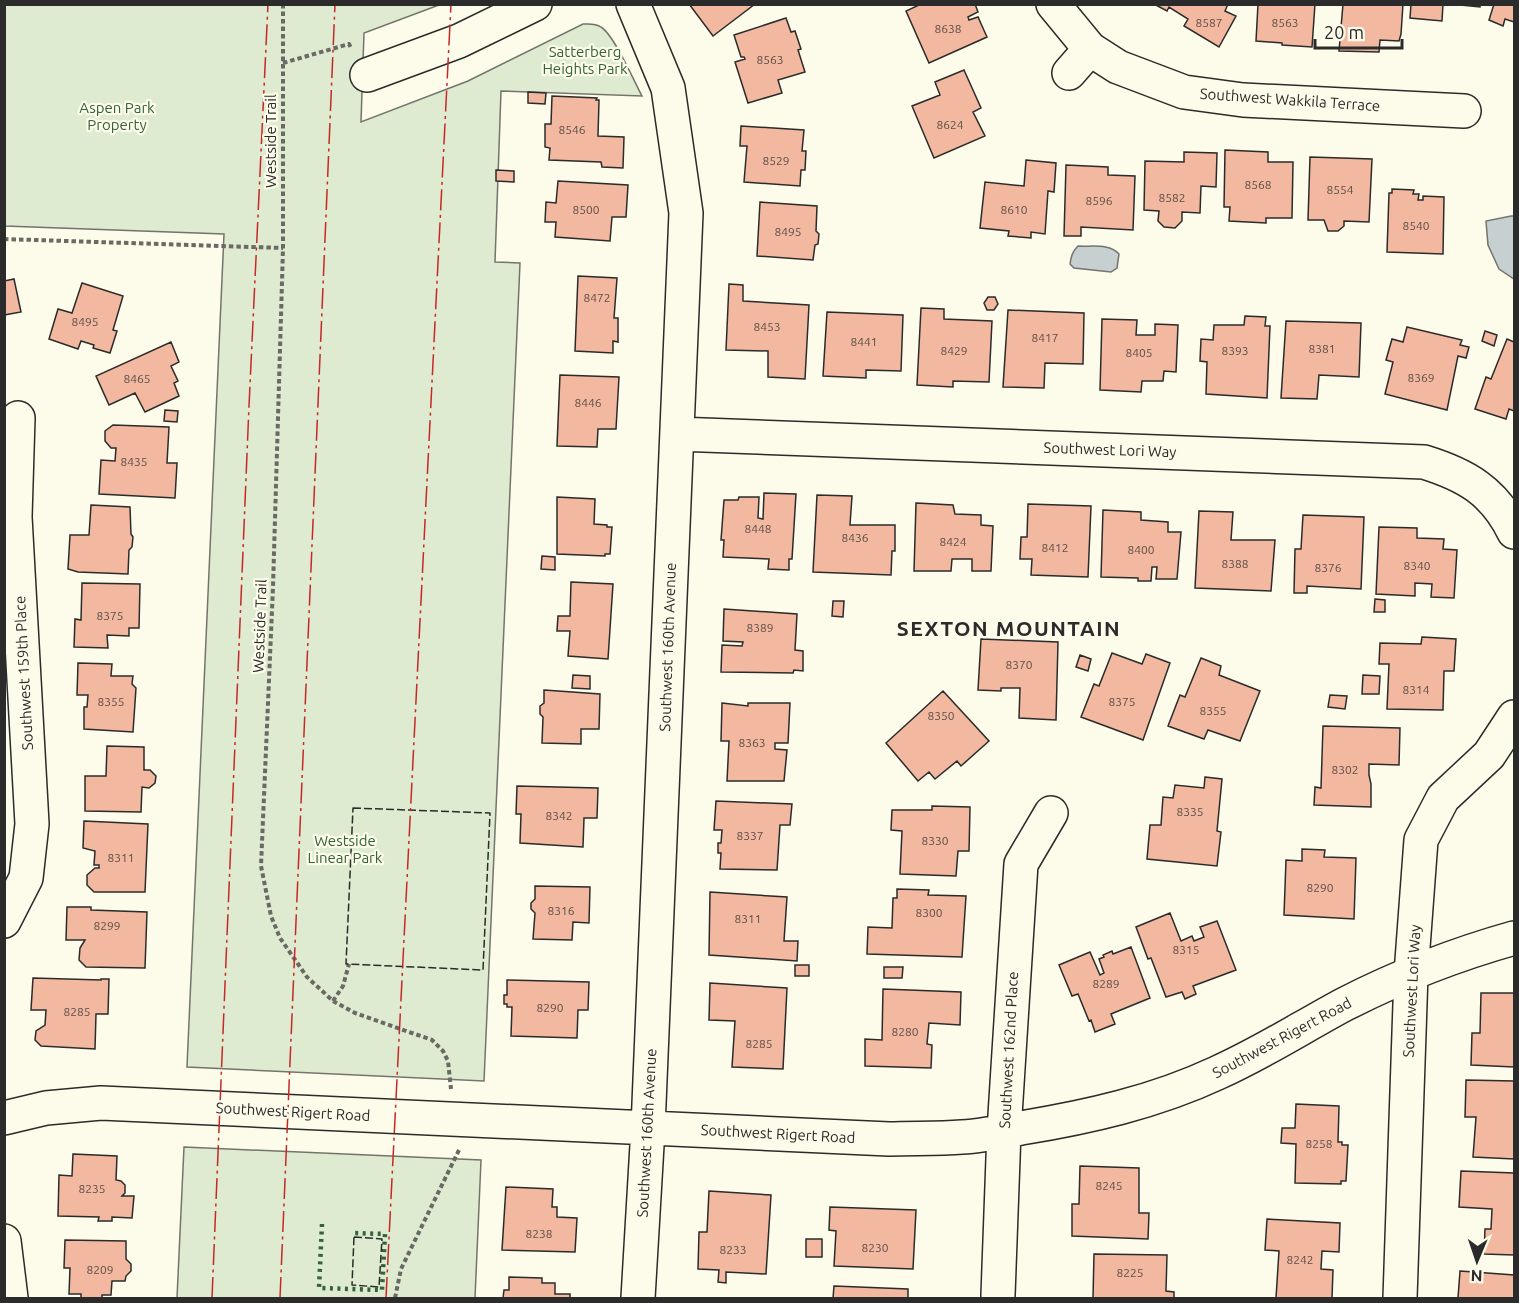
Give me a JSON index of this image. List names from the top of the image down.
{
  "streets": {
    "street": [
      "Southwest Wakkila Terrace",
      "Southwest Lori Way",
      "Southwest 160th Avenue",
      "Southwest 159th Place",
      "Southwest Rigert Road",
      "Southwest 162nd Place"
    ],
    "path": ["Westside Trail"]
  },
  "crossings": [
    ["Southwest Lori Way", "Southwest 160th Avenue"],
    ["Southwest Lori Way", "Southwest Rigert Road"],
    ["Southwest 160th Avenue", "Southwest Rigert Road"],
    ["Southwest Rigert Road", "Southwest 162nd Place"]
  ],
  "districts": ["SEXTON MOUNTAIN"],
  "parks": ["Satterberg Heights Park", "Aspen Park Property", "Westside Linear Park"],
  "house_numbers": [
    "8587",
    "8563",
    "8638",
    "8563",
    "8624",
    "8546",
    "8529",
    "8568",
    "8554",
    "8582",
    "8596",
    "8500",
    "8610",
    "8540",
    "8495",
    "8472",
    "8495",
    "8453",
    "8417",
    "8441",
    "8381",
    "8429",
    "8393",
    "8405",
    "8369",
    "8465",
    "8446",
    "8435",
    "8448",
    "8436",
    "8424",
    "8412",
    "8400",
    "8388",
    "8340",
    "8376",
    "8375",
    "8389",
    "8370",
    "8314",
    "8355",
    "8375",
    "8355",
    "8350",
    "8363",
    "8302",
    "8335",
    "8342",
    "8337",
    "8330",
    "8311",
    "8290",
    "8316",
    "8300",
    "8311",
    "8299",
    "8315",
    "8289",
    "8290",
    "8285",
    "8280",
    "8285",
    "8258",
    "8245",
    "8235",
    "8238",
    "8230",
    "8233",
    "8242",
    "8209",
    "8225"
  ],
  "scale_bar": "20 m",
  "north": "bottom"
}
